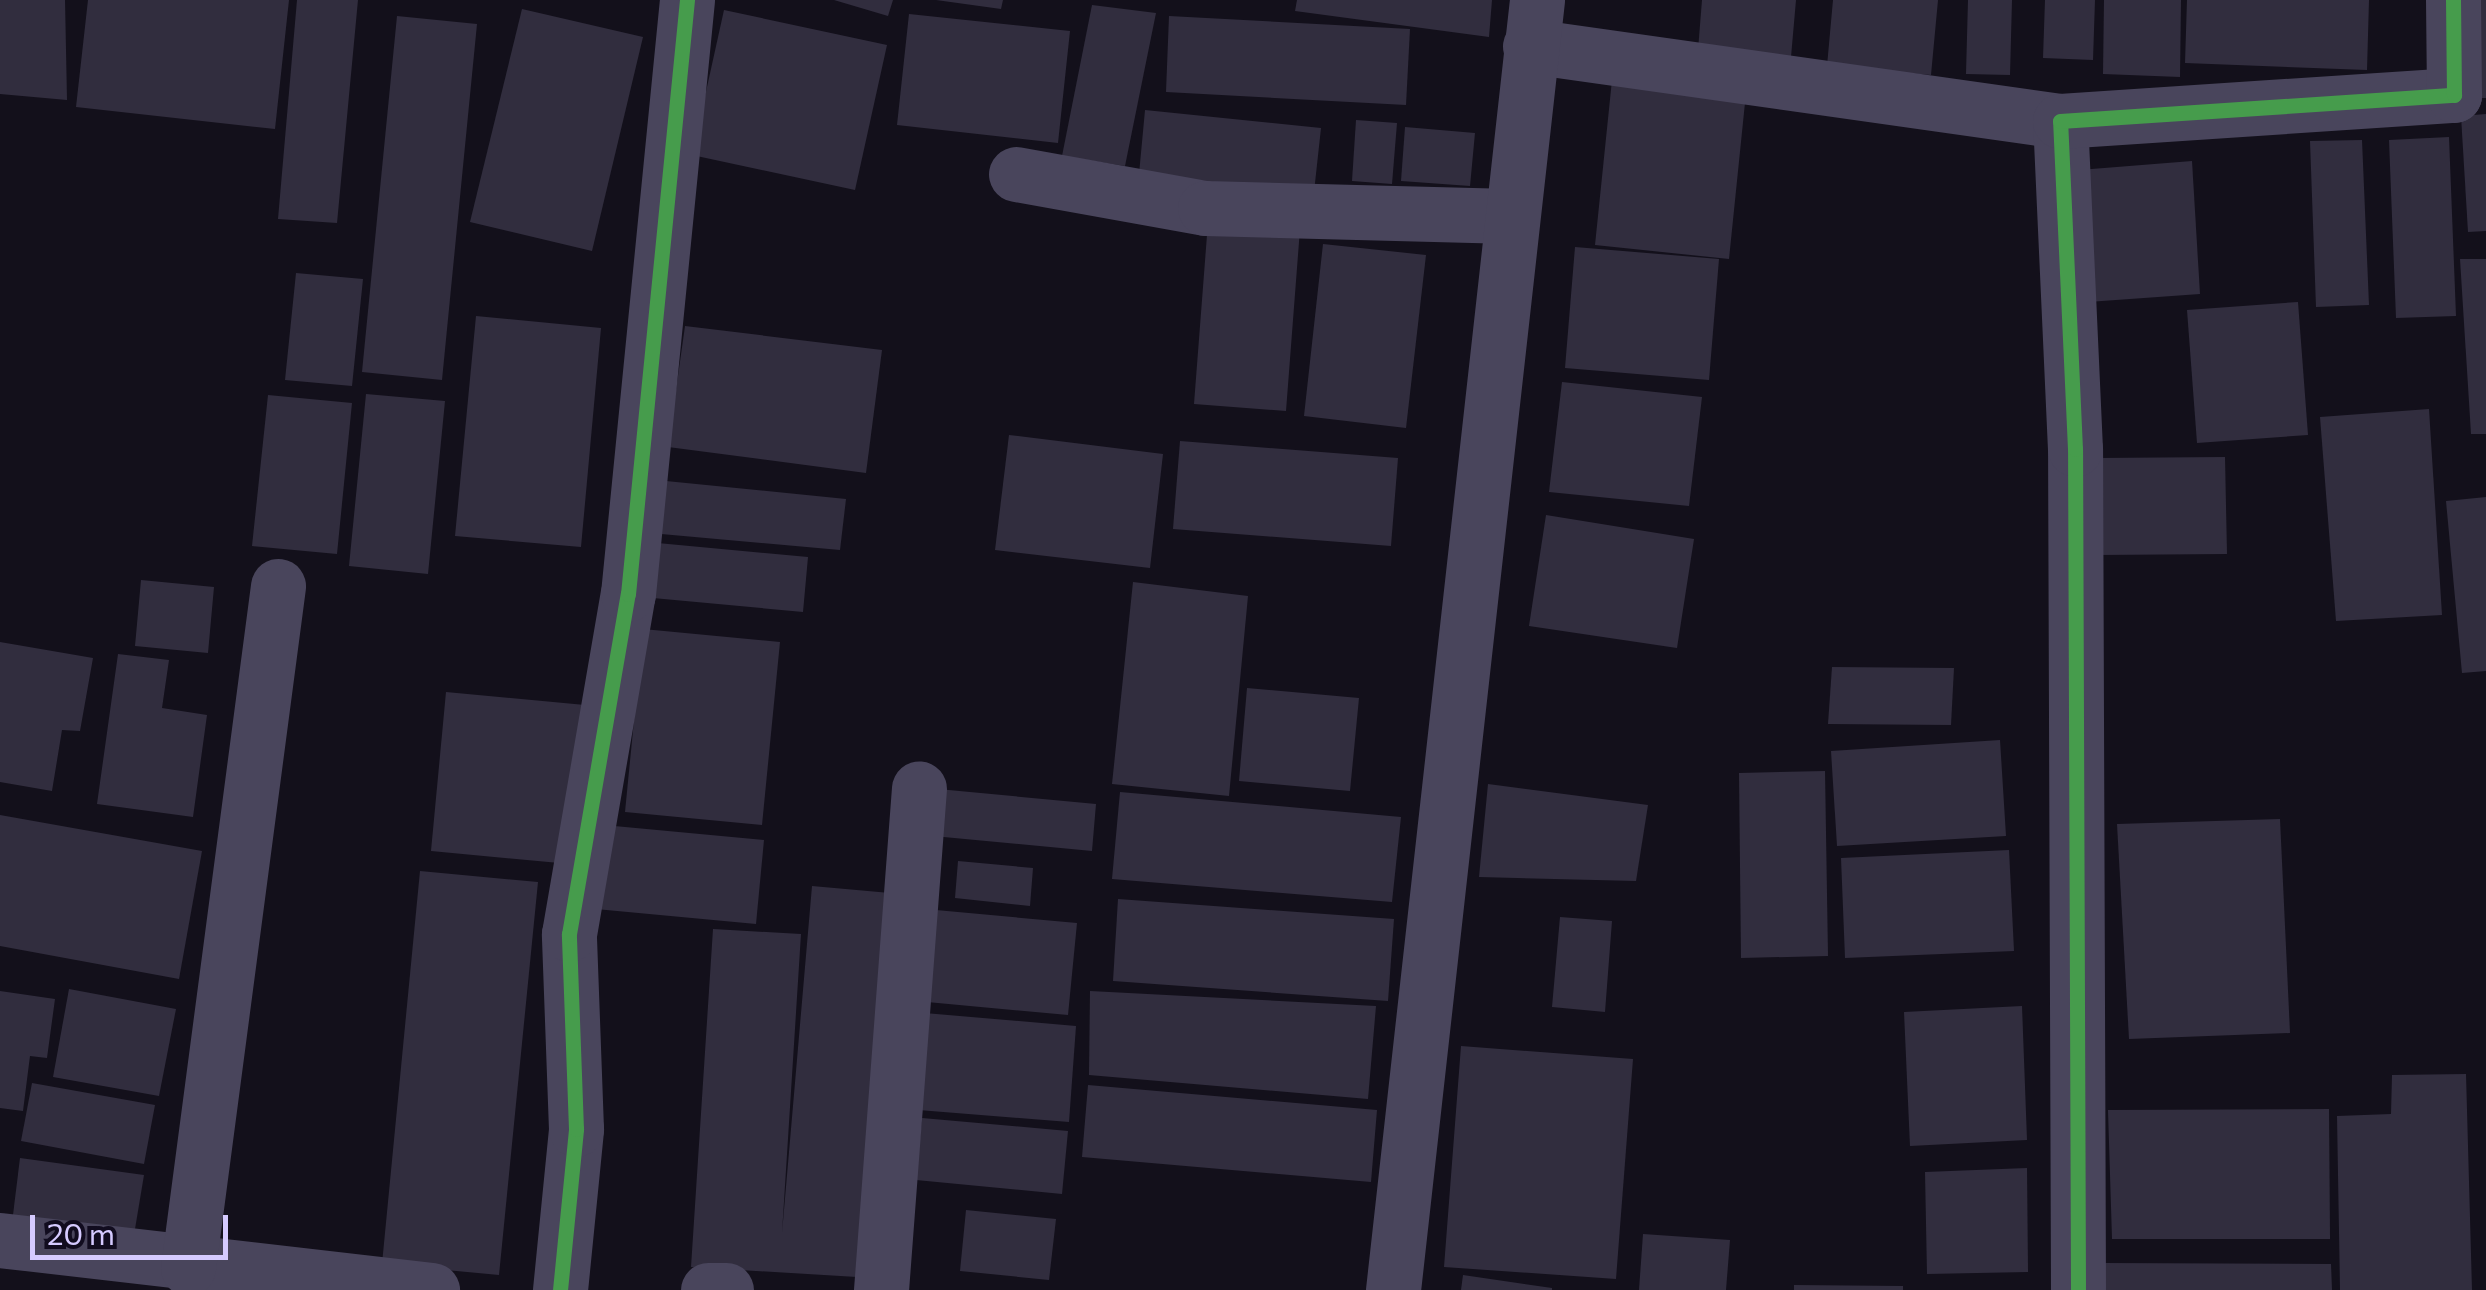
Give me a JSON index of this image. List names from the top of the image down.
{
  "scale_bar": "20 m"
}
